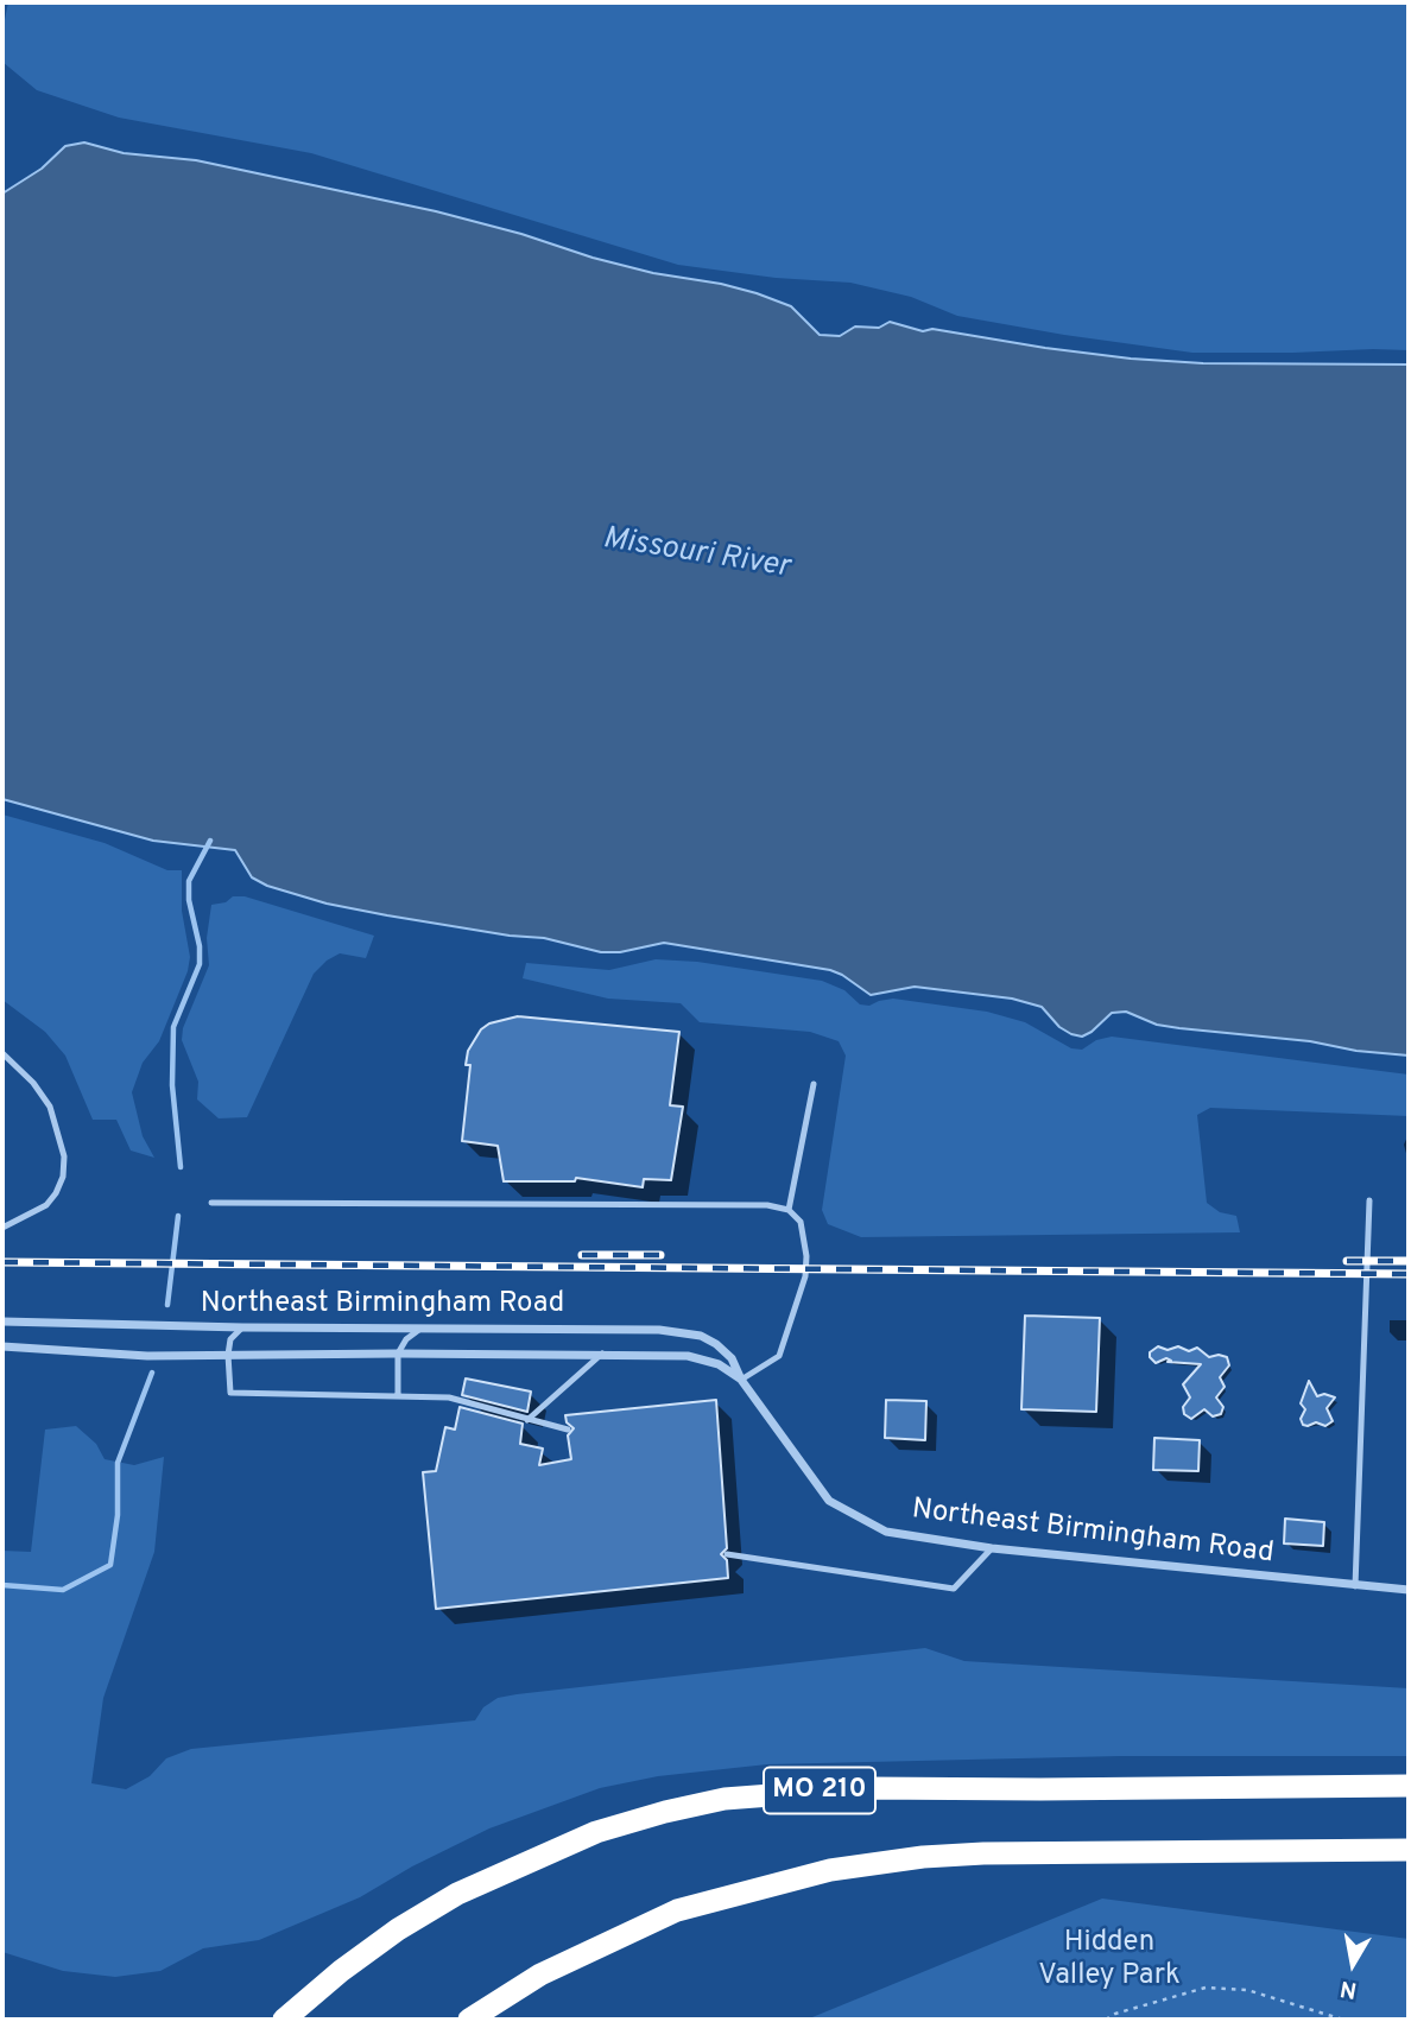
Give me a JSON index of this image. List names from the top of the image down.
{
  "streets": {
    "highway": ["MO 210"],
    "street": ["Northeast Birmingham Road"]
  },
  "water": ["Missouri River"],
  "parks": ["Hidden Valley Park"],
  "north": "bottom"
}
